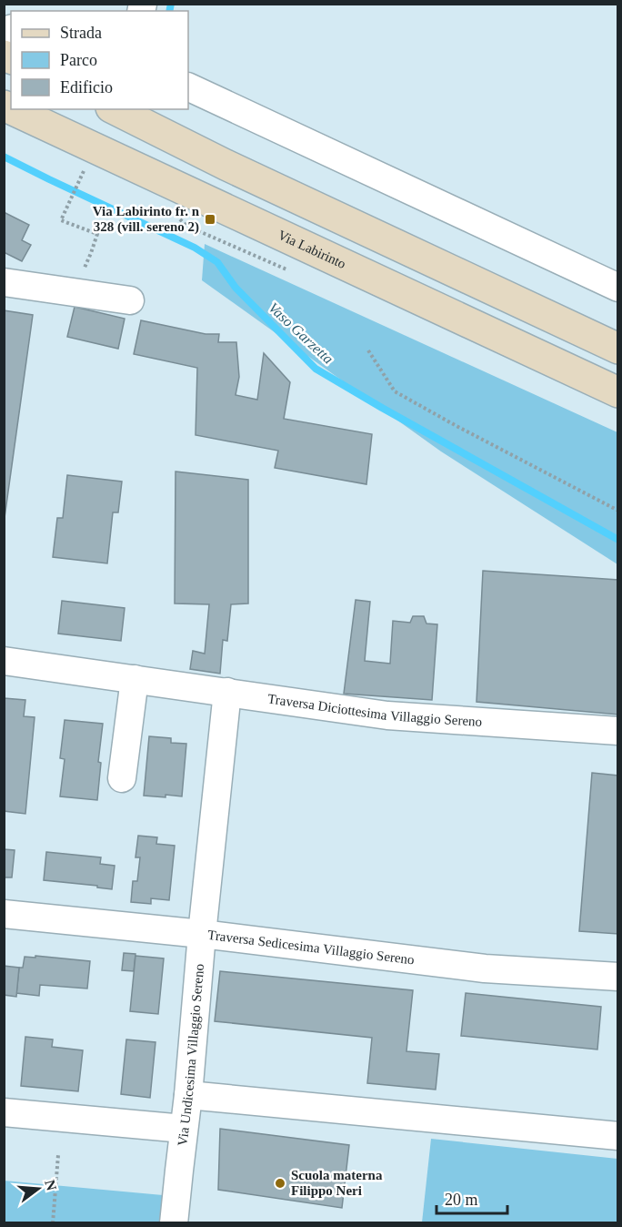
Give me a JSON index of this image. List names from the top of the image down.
{
  "streets": {
    "street": [
      "Via Labirinto",
      "Traversa Diciottesima Villaggio Sereno",
      "Traversa Sedicesima Villaggio Sereno",
      "Via Undicesima Villaggio Sereno"
    ]
  },
  "crossings": [
    ["Traversa Diciottesima Villaggio Sereno", "Via Undicesima Villaggio Sereno"],
    ["Traversa Sedicesima Villaggio Sereno", "Via Undicesima Villaggio Sereno"]
  ],
  "water": ["Vaso Garzetta"],
  "places": {
    "transit": ["Via Labirinto fr. n 328 (vill. sereno 2)"],
    "other": ["Scuola materna Filippo Neri"]
  },
  "legend": ["Strada", "Parco", "Edificio"],
  "scale_bar": "20 m",
  "north": "right"
}
